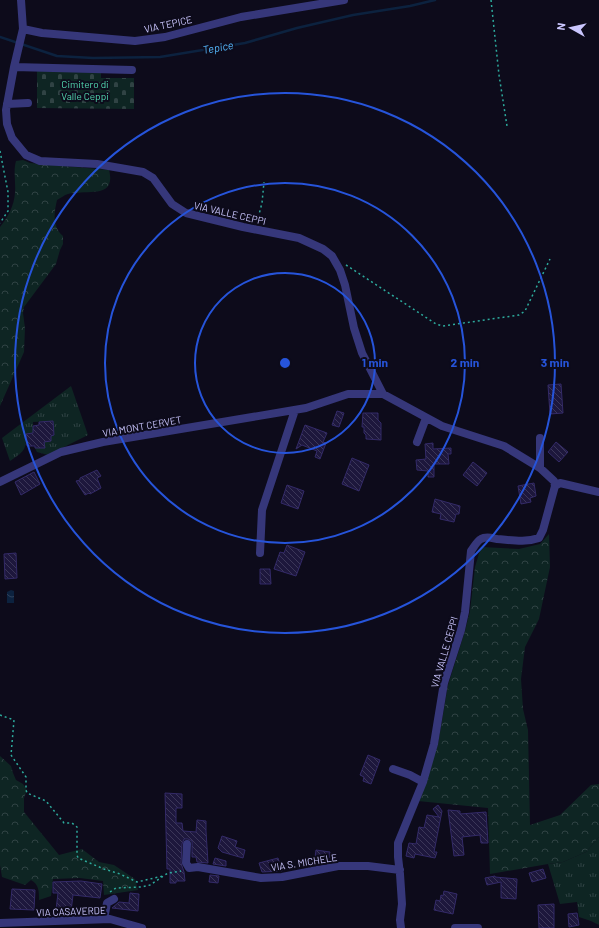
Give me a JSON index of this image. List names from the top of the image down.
{
  "streets": {
    "street": [
      "VIA TEPICE",
      "VIA VALLE CEPPI",
      "VIA MONT CERVET",
      "VIA S. MICHELE",
      "VIA CASAVERDE"
    ]
  },
  "crossings": [
    ["VIA TEPICE", "VIA VALLE CEPPI"],
    ["VIA VALLE CEPPI", "VIA MONT CERVET"],
    ["VIA VALLE CEPPI", "VIA S. MICHELE"]
  ],
  "water": ["Tepice"],
  "parks": ["Cimitero di Valle Ceppi"],
  "north": "left",
  "rings": ["1 min", "2 min", "3 min"]
}
